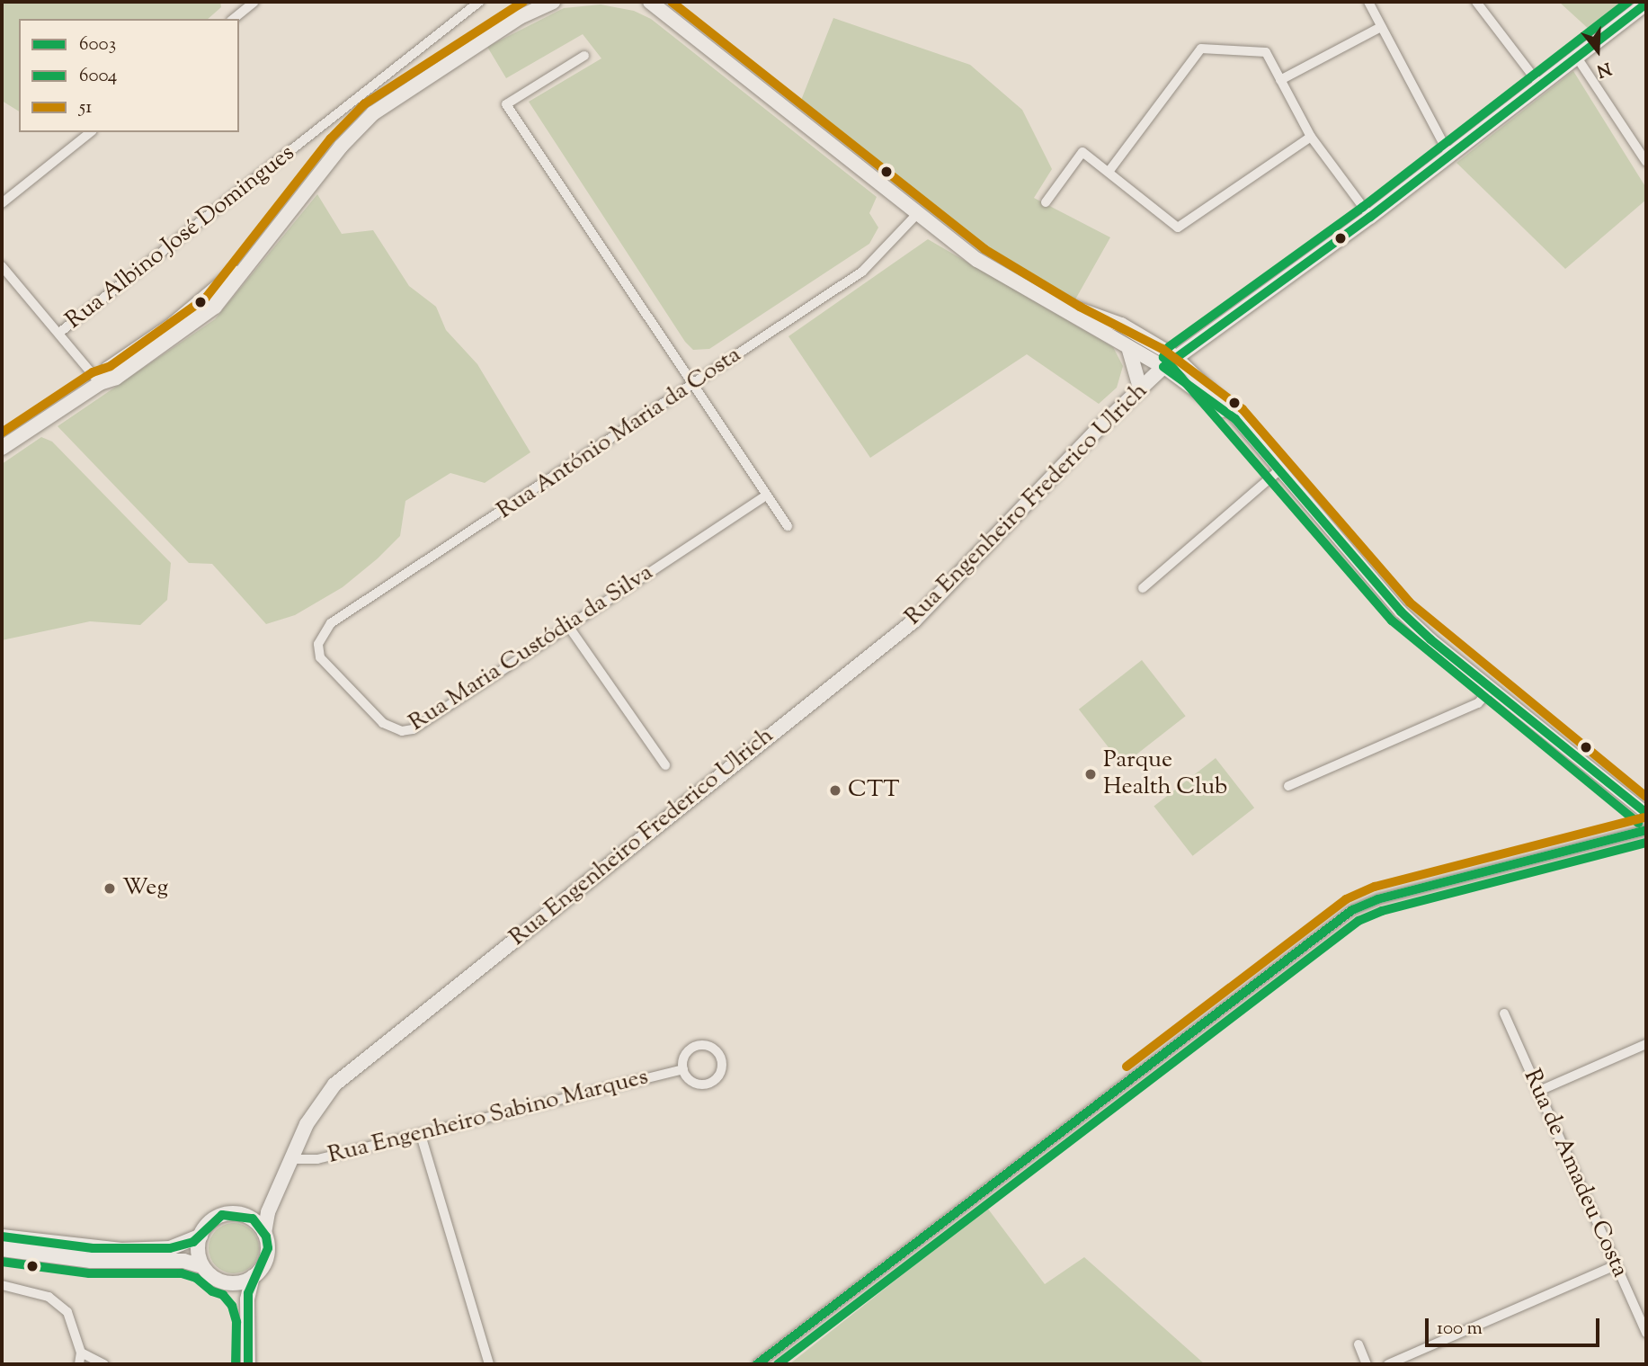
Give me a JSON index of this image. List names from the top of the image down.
{
  "streets": {
    "main road": ["Rua Engenheiro Frederico Ulrich"],
    "street": [
      "Rua Albino José Domingues",
      "Rua António Maria da Costa",
      "Rua Maria Custódia da Silva",
      "Rua Engenheiro Sabino Marques",
      "Rua de Amadeu Costa"
    ]
  },
  "crossings": [
    ["Rua António Maria da Costa", "Rua Maria Custódia da Silva"],
    ["Rua Engenheiro Frederico Ulrich", "Rua Engenheiro Sabino Marques"]
  ],
  "places": ["Parque Health Club", "CTT", "Weg"],
  "lines": ["transit line 6004", "transit line 51", "transit line 6003"],
  "legend": ["6003", "6004", "51"],
  "scale_bar": "100 m",
  "north": "bottom"
}
